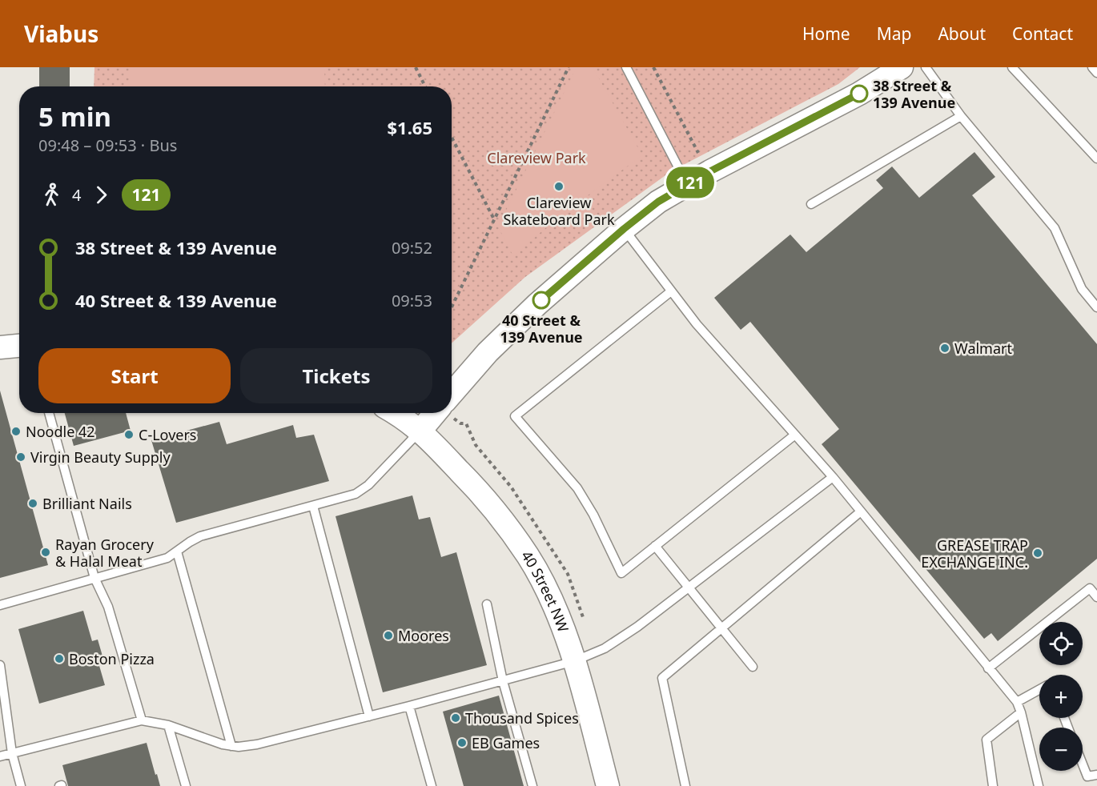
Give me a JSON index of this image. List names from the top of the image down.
{
  "streets": {
    "street": ["40 Street NW"]
  },
  "parks": ["Clareview Park"],
  "places": [
    "38 Street & 139 Avenue",
    "Clareview Skateboard Park",
    "40 Street & 139 Avenue",
    "Walmart",
    "Noodle 42",
    "C-Lovers",
    "Virgin Beauty Supply",
    "Brilliant Nails",
    "Rayan Grocery & Halal Meat",
    "GREASE TRAP EXCHANGE INC.",
    "Moores",
    "Boston Pizza",
    "Thousand Spices",
    "EB Games"
  ],
  "lines": ["bus line 121"],
  "page": {
    "header": "Viabus",
    "nav": [
      "Home",
      "Map",
      "About",
      "Contact"
    ],
    "on_map": "121",
    "heading": ["5 min", "09:48 – 09:53 · Bus", "$1.65"],
    "legs": ["4", "121"],
    "list": [
      {
        "name": "38 Street & 139 Avenue",
        "value": "09:52"
      },
      {
        "name": "40 Street & 139 Avenue",
        "value": "09:53"
      }
    ],
    "buttons": ["Start", "Tickets"],
    "map_buttons": ["+", "−"]
  }
}
